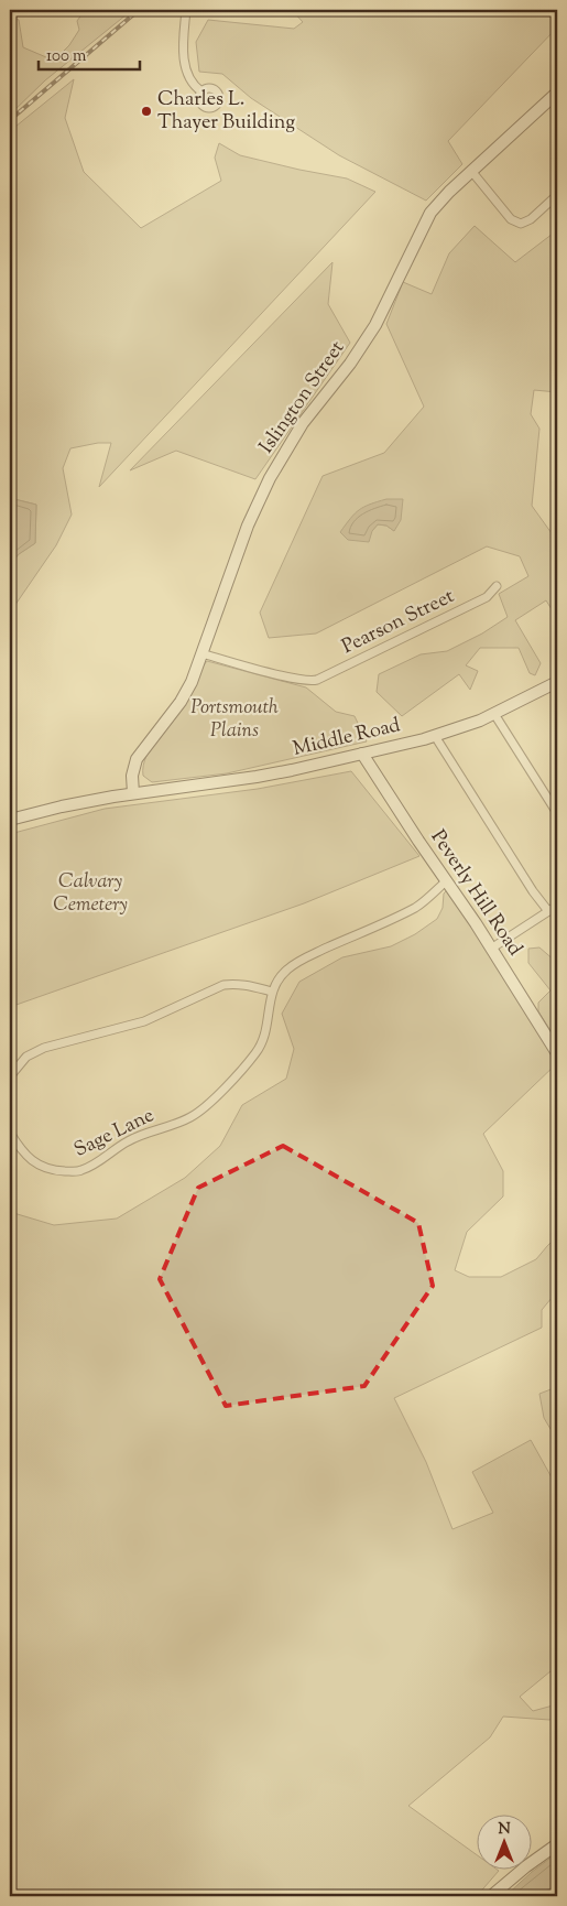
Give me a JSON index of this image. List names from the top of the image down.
{
  "streets": {
    "street": [
      "Islington Street",
      "Pearson Street",
      "Middle Road",
      "Peverly Hill Road",
      "Sage Lane"
    ]
  },
  "crossings": [
    ["Islington Street", "Pearson Street"],
    ["Islington Street", "Middle Road"],
    ["Middle Road", "Peverly Hill Road"]
  ],
  "parks": ["Portsmouth Plains", "Calvary Cemetery"],
  "places": ["Charles L. Thayer Building"],
  "scale_bar": "100 m",
  "north": "top"
}
